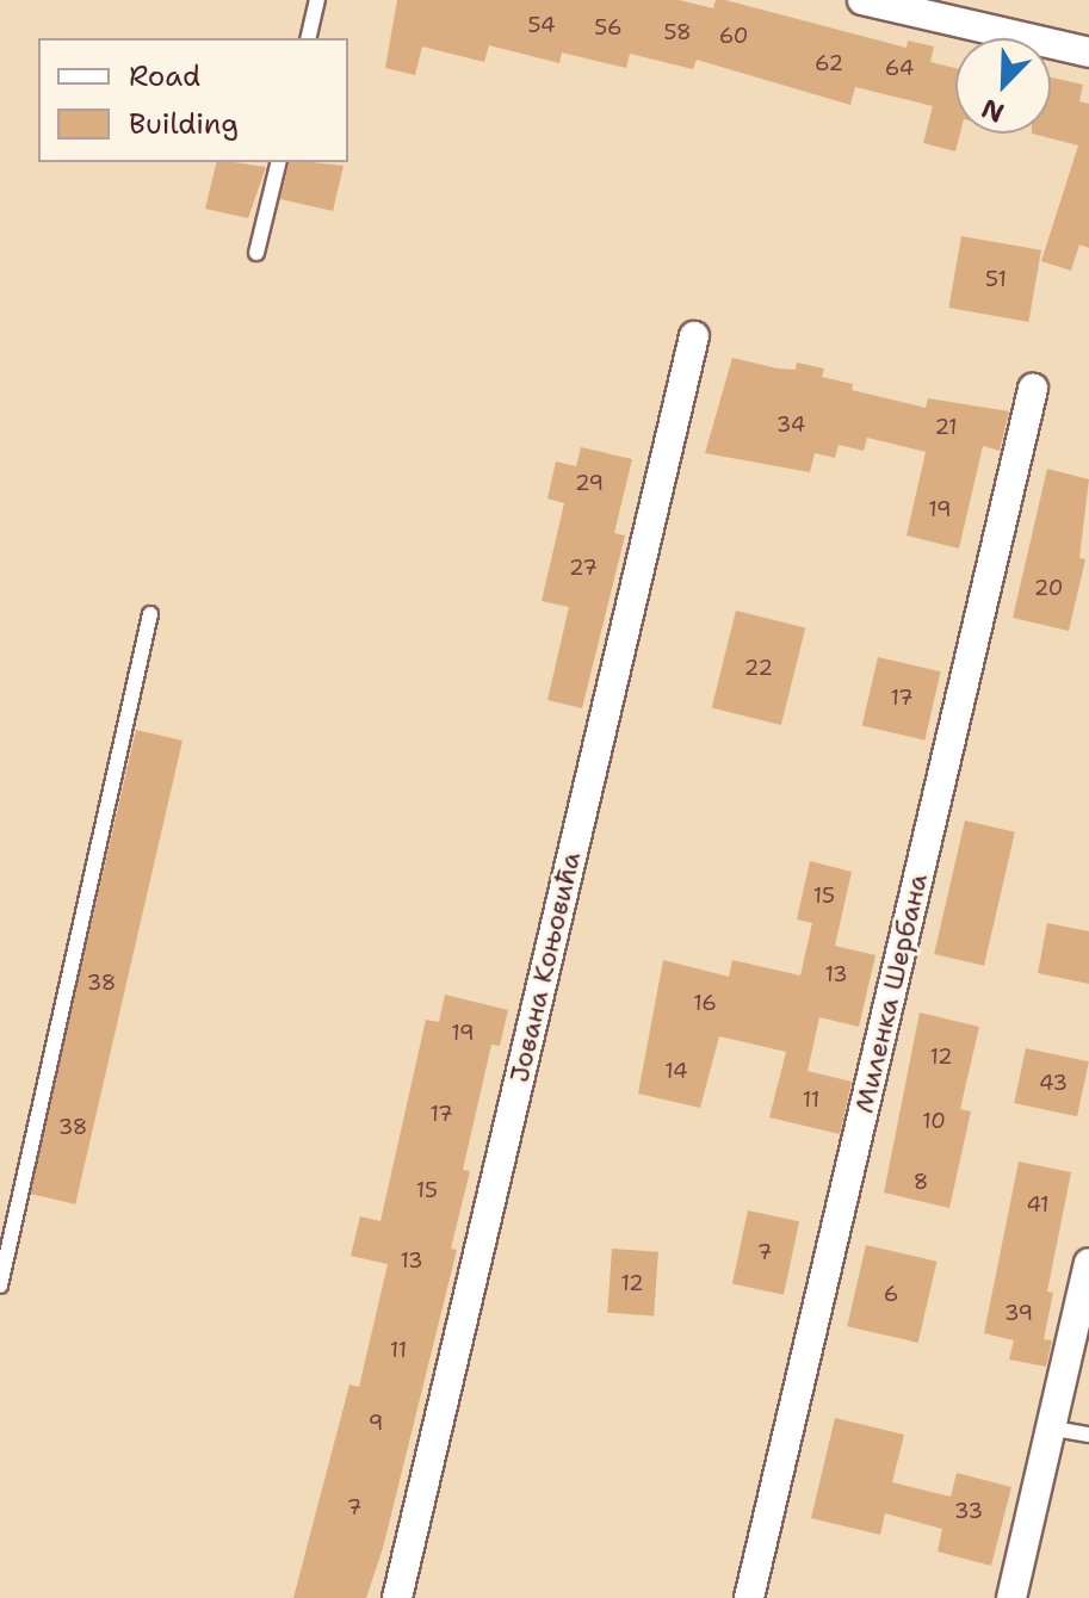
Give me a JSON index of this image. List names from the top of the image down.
{
  "streets": {
    "street": ["Јована Коњовића", "Миленка Шербана"]
  },
  "house_numbers": [
    "54",
    "56",
    "58",
    "60",
    "62",
    "64",
    "51",
    "34",
    "21",
    "29",
    "19",
    "27",
    "20",
    "22",
    "17",
    "15",
    "13",
    "38",
    "16",
    "19",
    "12",
    "14",
    "43",
    "11",
    "17",
    "10",
    "38",
    "8",
    "15",
    "41",
    "7",
    "13",
    "12",
    "6",
    "39",
    "11",
    "9",
    "7",
    "33"
  ],
  "legend": ["Road", "Building"],
  "north": "bottom left"
}
